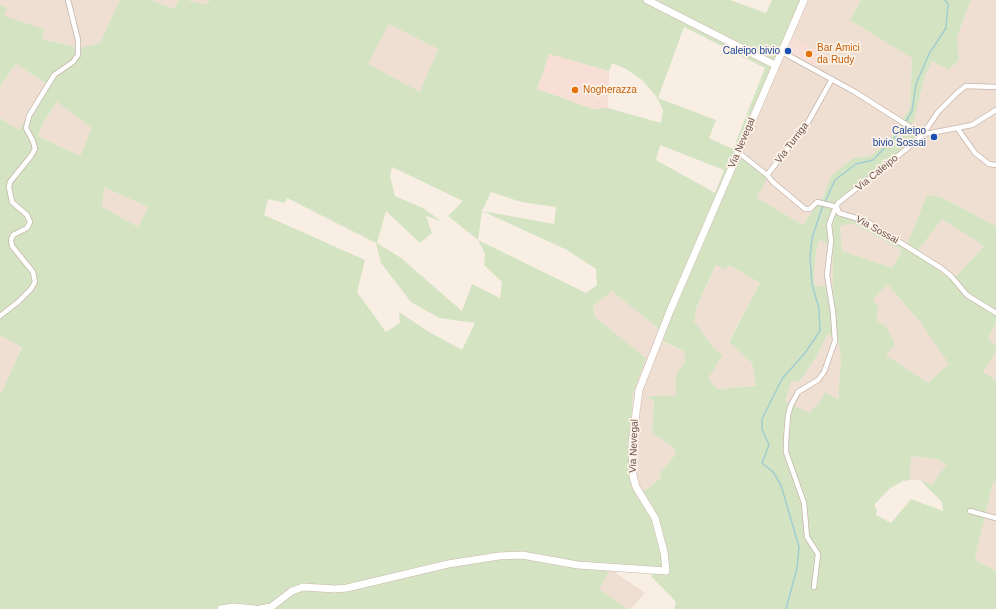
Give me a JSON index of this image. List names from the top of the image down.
{
  "streets": {
    "main road": ["Via Nevegal"],
    "street": ["Via Turriga", "Via Caleipo", "Via Sossai"]
  },
  "crossings": [
    ["Via Caleipo", "Via Sossai"]
  ],
  "places": [
    "Caleipo bivio",
    "Bar Amici da Rudy",
    "Nogherazza",
    "Caleipo bivio Sossai"
  ]
}
